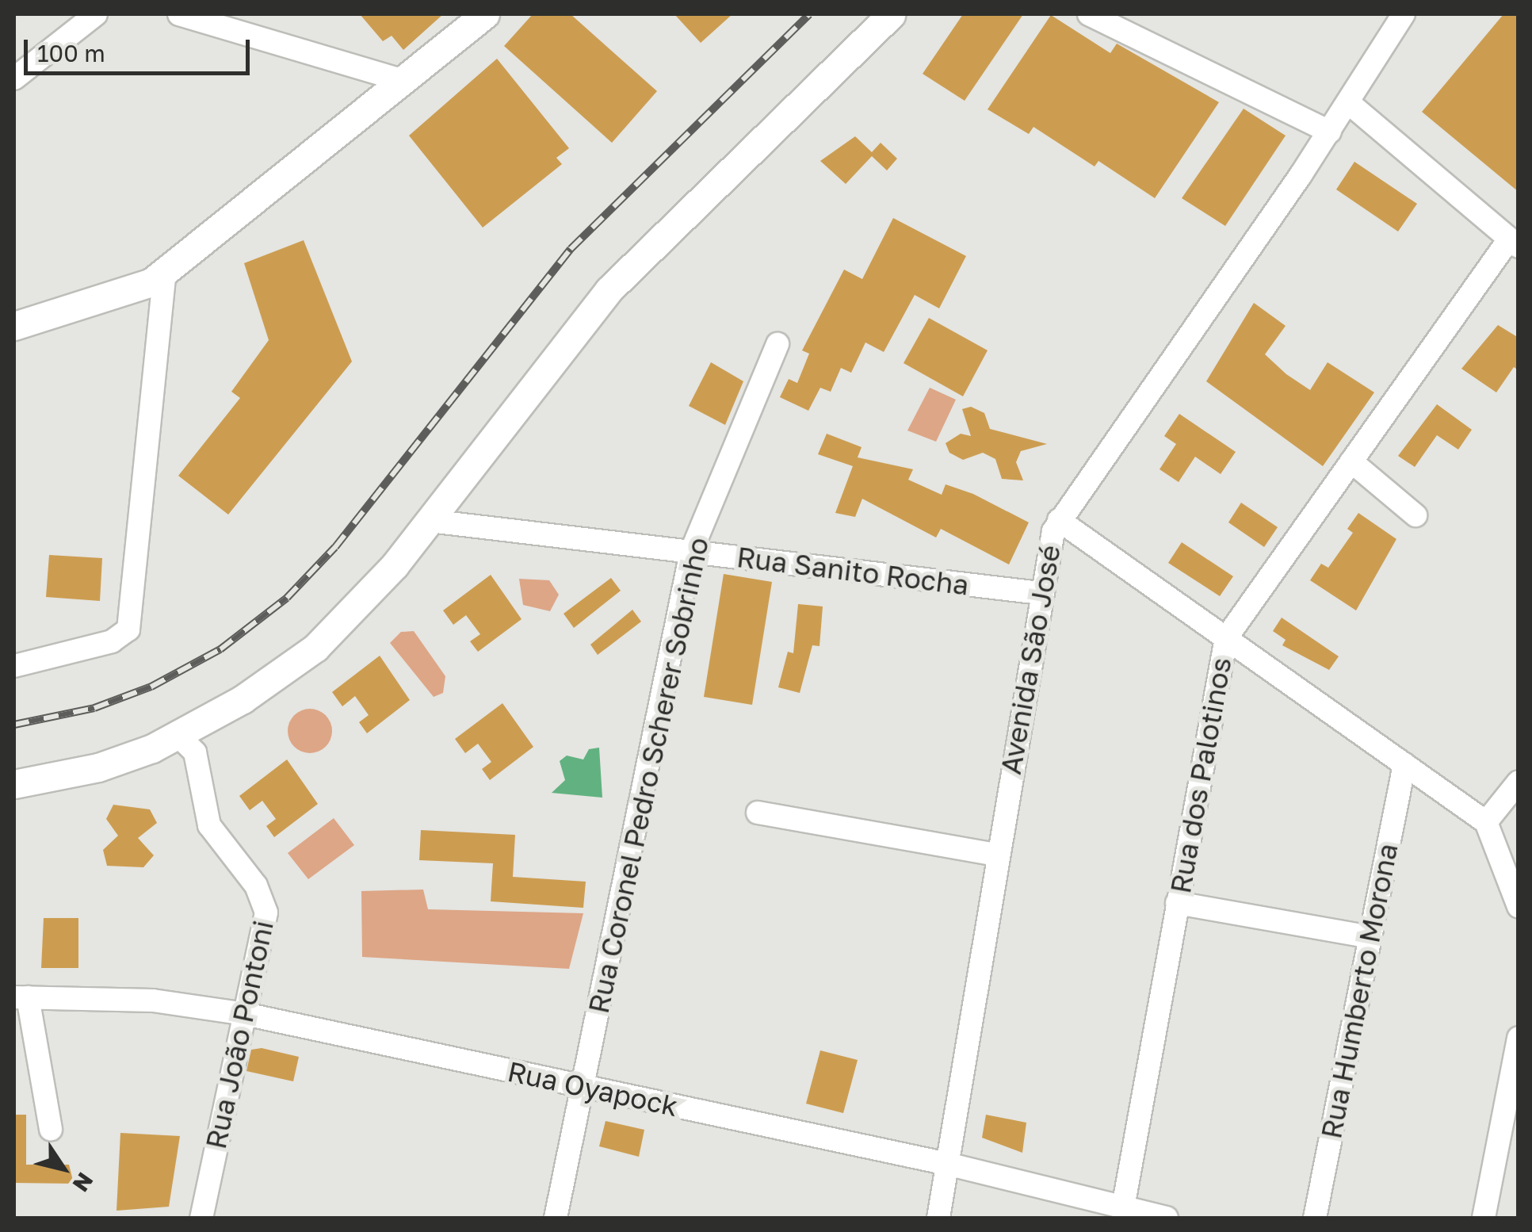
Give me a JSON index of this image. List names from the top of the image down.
{
  "streets": {
    "street": [
      "Rua Sanito Rocha",
      "Avenida São José",
      "Rua Coronel Pedro Scherer Sobrinho",
      "Rua dos Palotinos",
      "Rua Humberto Morona",
      "Rua João Pontoni",
      "Rua Oyapock"
    ]
  },
  "crossings": [
    ["Rua Sanito Rocha", "Avenida São José"],
    ["Rua Sanito Rocha", "Rua Coronel Pedro Scherer Sobrinho"],
    ["Avenida São José", "Rua Oyapock"],
    ["Rua Coronel Pedro Scherer Sobrinho", "Rua Oyapock"],
    ["Rua dos Palotinos", "Rua Oyapock"],
    ["Rua João Pontoni", "Rua Oyapock"]
  ],
  "scale_bar": "100 m",
  "north": "bottom right"
}
